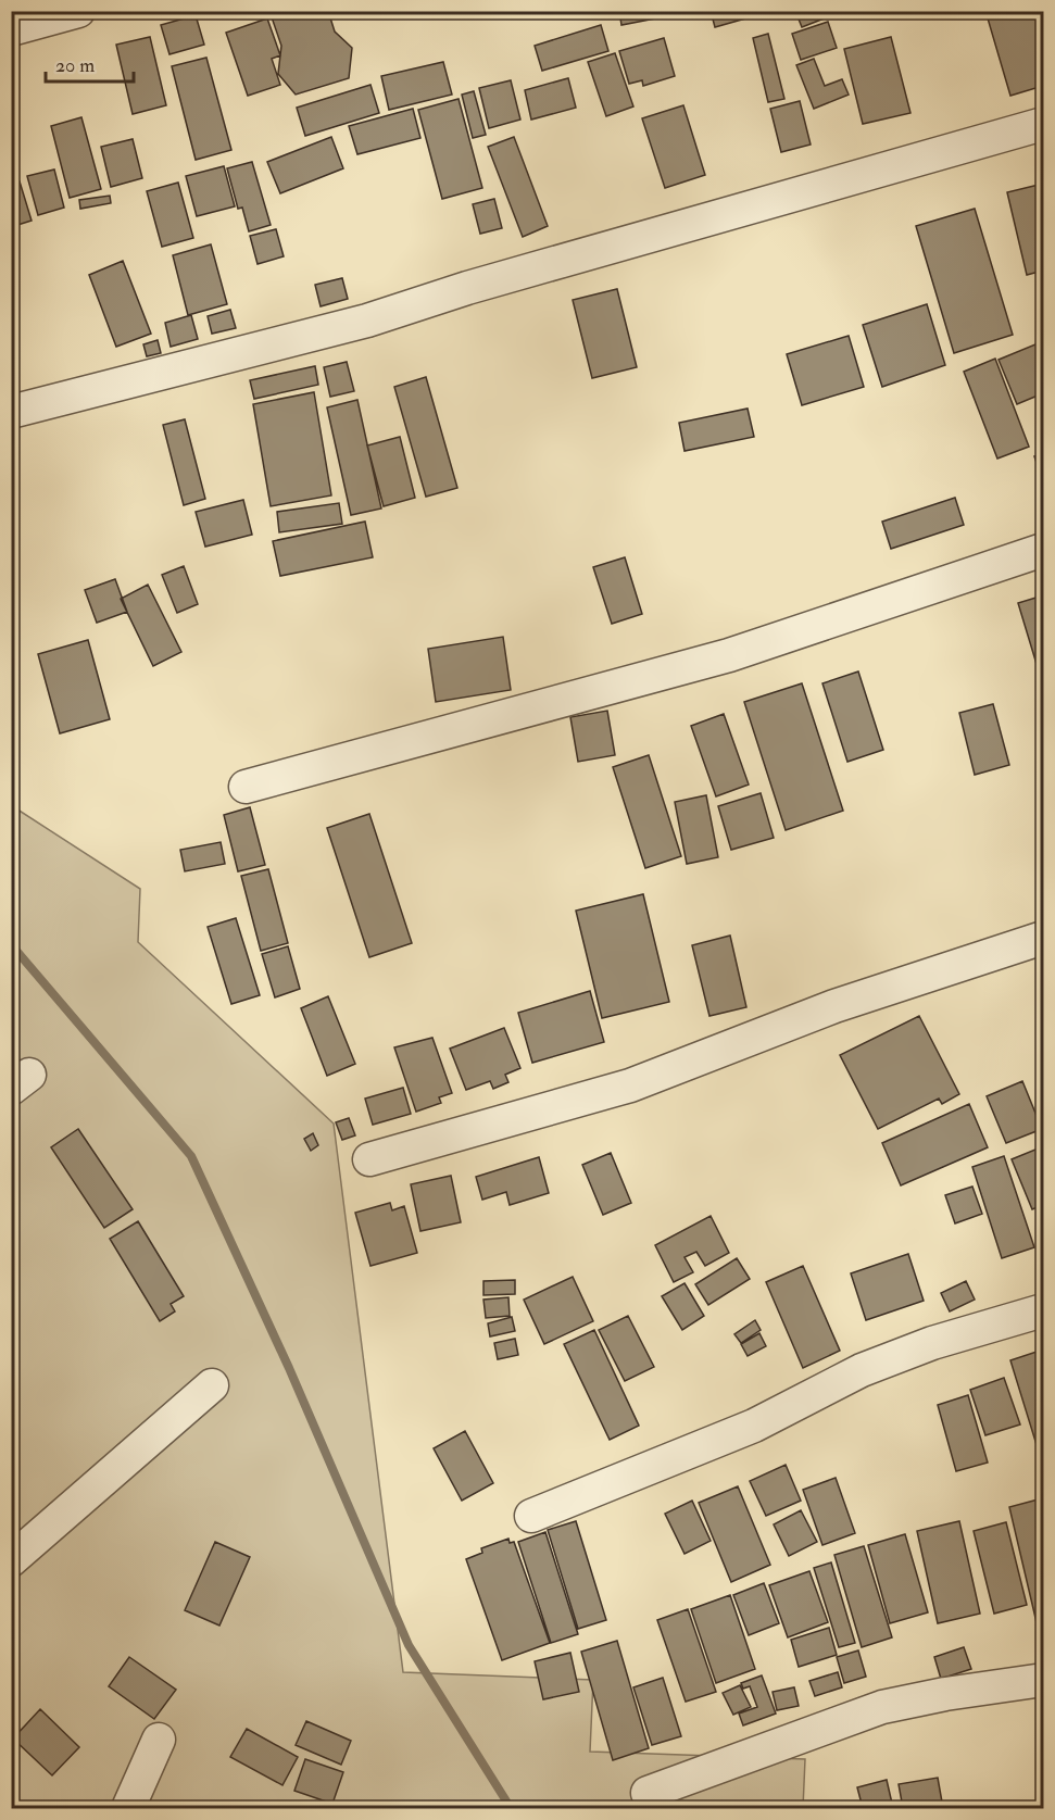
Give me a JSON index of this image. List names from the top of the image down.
{
  "scale_bar": "20 m"
}
